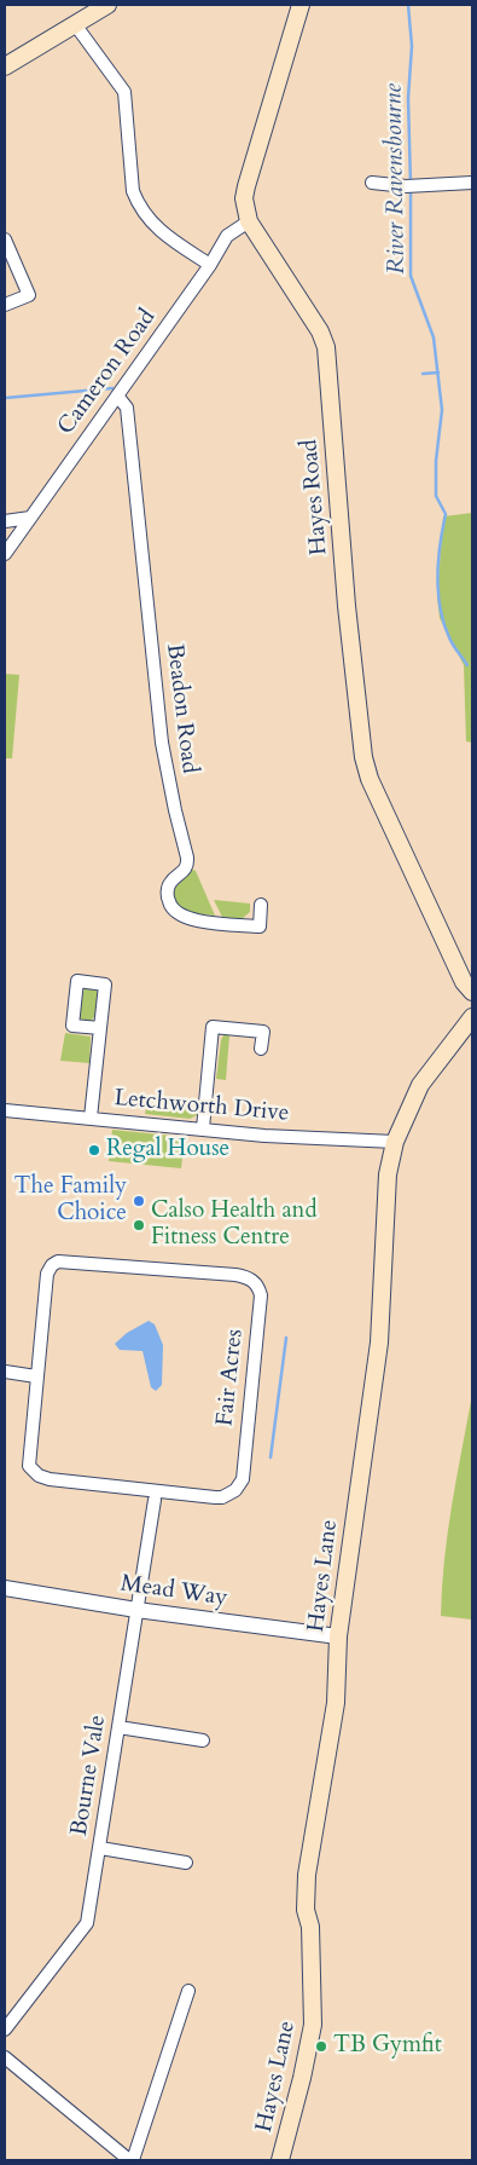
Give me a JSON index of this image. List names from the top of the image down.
{
  "streets": {
    "main road": ["Hayes Road", "Hayes Lane"],
    "street": [
      "Cameron Road",
      "Beadon Road",
      "Letchworth Drive",
      "Fair Acres",
      "Mead Way",
      "Bourne Vale"
    ]
  },
  "crossings": [
    ["Cameron Road", "Hayes Road"],
    ["Cameron Road", "Beadon Road"],
    ["Letchworth Drive", "Hayes Lane"],
    ["Hayes Lane", "Mead Way"],
    ["Mead Way", "Bourne Vale"]
  ],
  "water": ["River Ravensbourne"],
  "places": [
    "Regal House",
    "The Family Choice",
    "Calso Health and Fitness Centre",
    "TB Gymfit"
  ]
}
